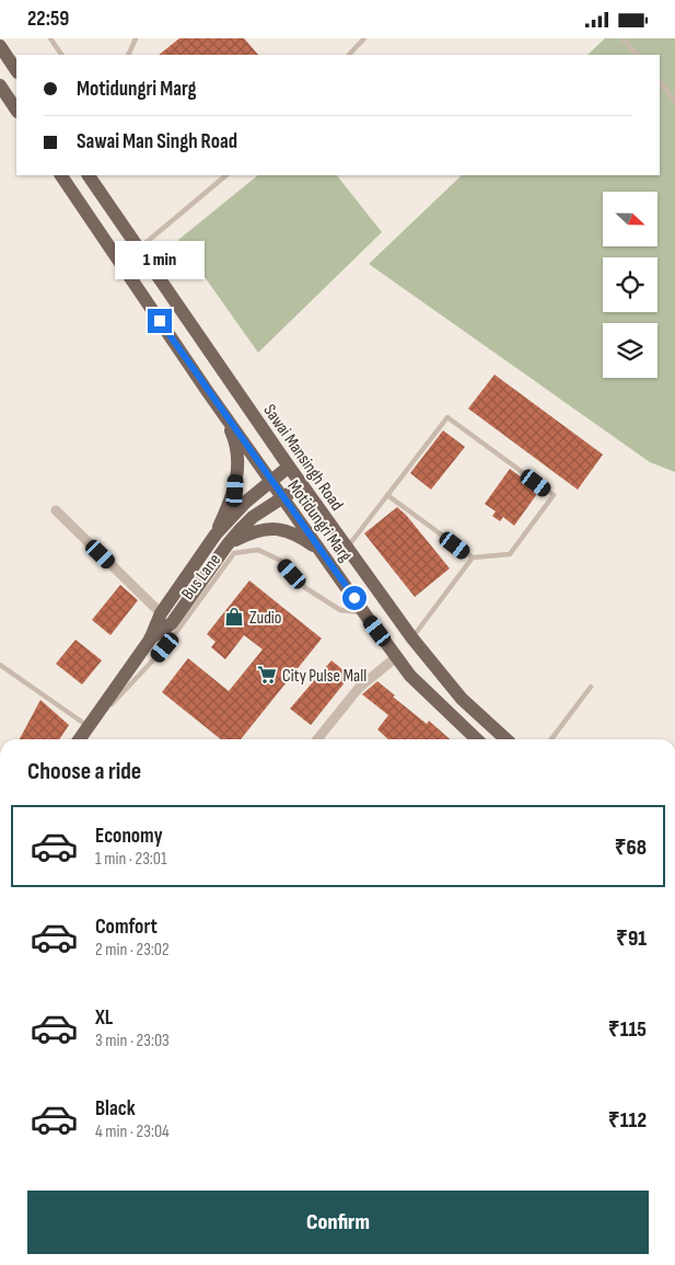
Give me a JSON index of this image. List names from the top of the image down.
{
  "streets": {
    "main road": ["Sawai Mansingh Road", "Motidungri Marg"],
    "lane": ["Bus Lane"]
  },
  "crossings": [
    ["Motidungri Marg", "Bus Lane"]
  ],
  "places": {
    "shop": ["Zudio"],
    "supermarket": ["City Pulse Mall"]
  },
  "north": "right",
  "page": {
    "status": "22:59",
    "banner": ["Motidungri Marg", "Sawai Man Singh Road"],
    "bubble": "1 min",
    "heading": "Choose a ride",
    "list": [
      {
        "name": "Economy",
        "note": "1 min · 23:01",
        "value": "₹68"
      },
      {
        "name": "Comfort",
        "note": "2 min · 23:02",
        "value": "₹91"
      },
      {
        "name": "XL",
        "note": "3 min · 23:03",
        "value": "₹115"
      },
      {
        "name": "Black",
        "note": "4 min · 23:04",
        "value": "₹112"
      }
    ],
    "buttons": "Confirm"
  }
}
